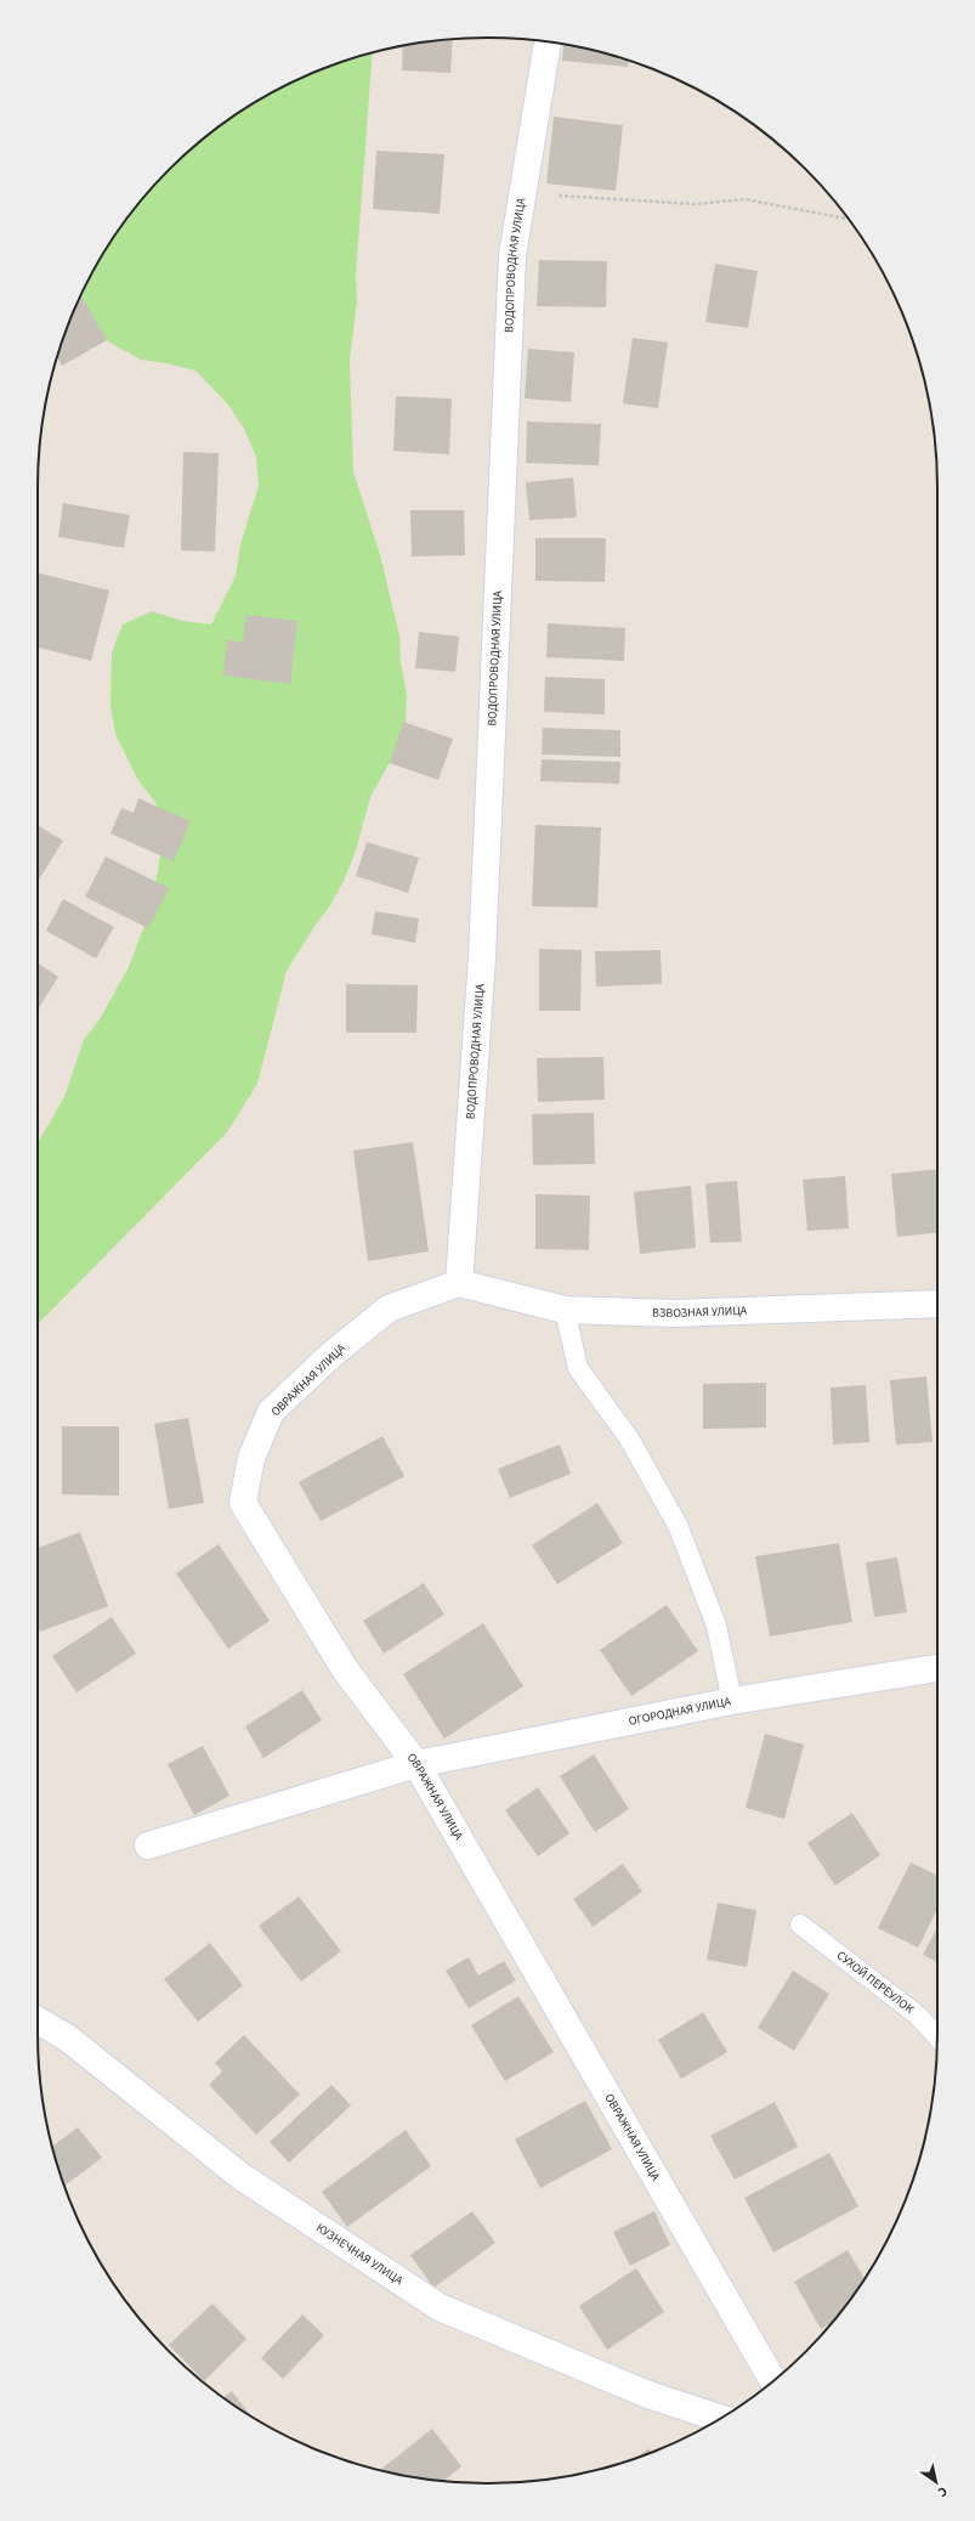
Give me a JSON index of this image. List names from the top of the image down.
{
  "streets": {
    "street": [
      "ВОДОПРОВОДНАЯ УЛИЦА",
      "ВЗВОЗНАЯ УЛИЦА",
      "ОВРАЖНАЯ УЛИЦА",
      "ОГОРОДНАЯ УЛИЦА",
      "КУЗНЕЧНАЯ УЛИЦА"
    ],
    "lane": ["СУХОЙ ПЕРЕУЛОК"]
  },
  "crossings": [
    ["ВОДОПРОВОДНАЯ УЛИЦА", "ВЗВОЗНАЯ УЛИЦА"],
    ["ВОДОПРОВОДНАЯ УЛИЦА", "ОВРАЖНАЯ УЛИЦА"],
    ["ВЗВОЗНАЯ УЛИЦА", "ОВРАЖНАЯ УЛИЦА"],
    ["ОВРАЖНАЯ УЛИЦА", "ОГОРОДНАЯ УЛИЦА"]
  ],
  "north": "bottom right"
}
